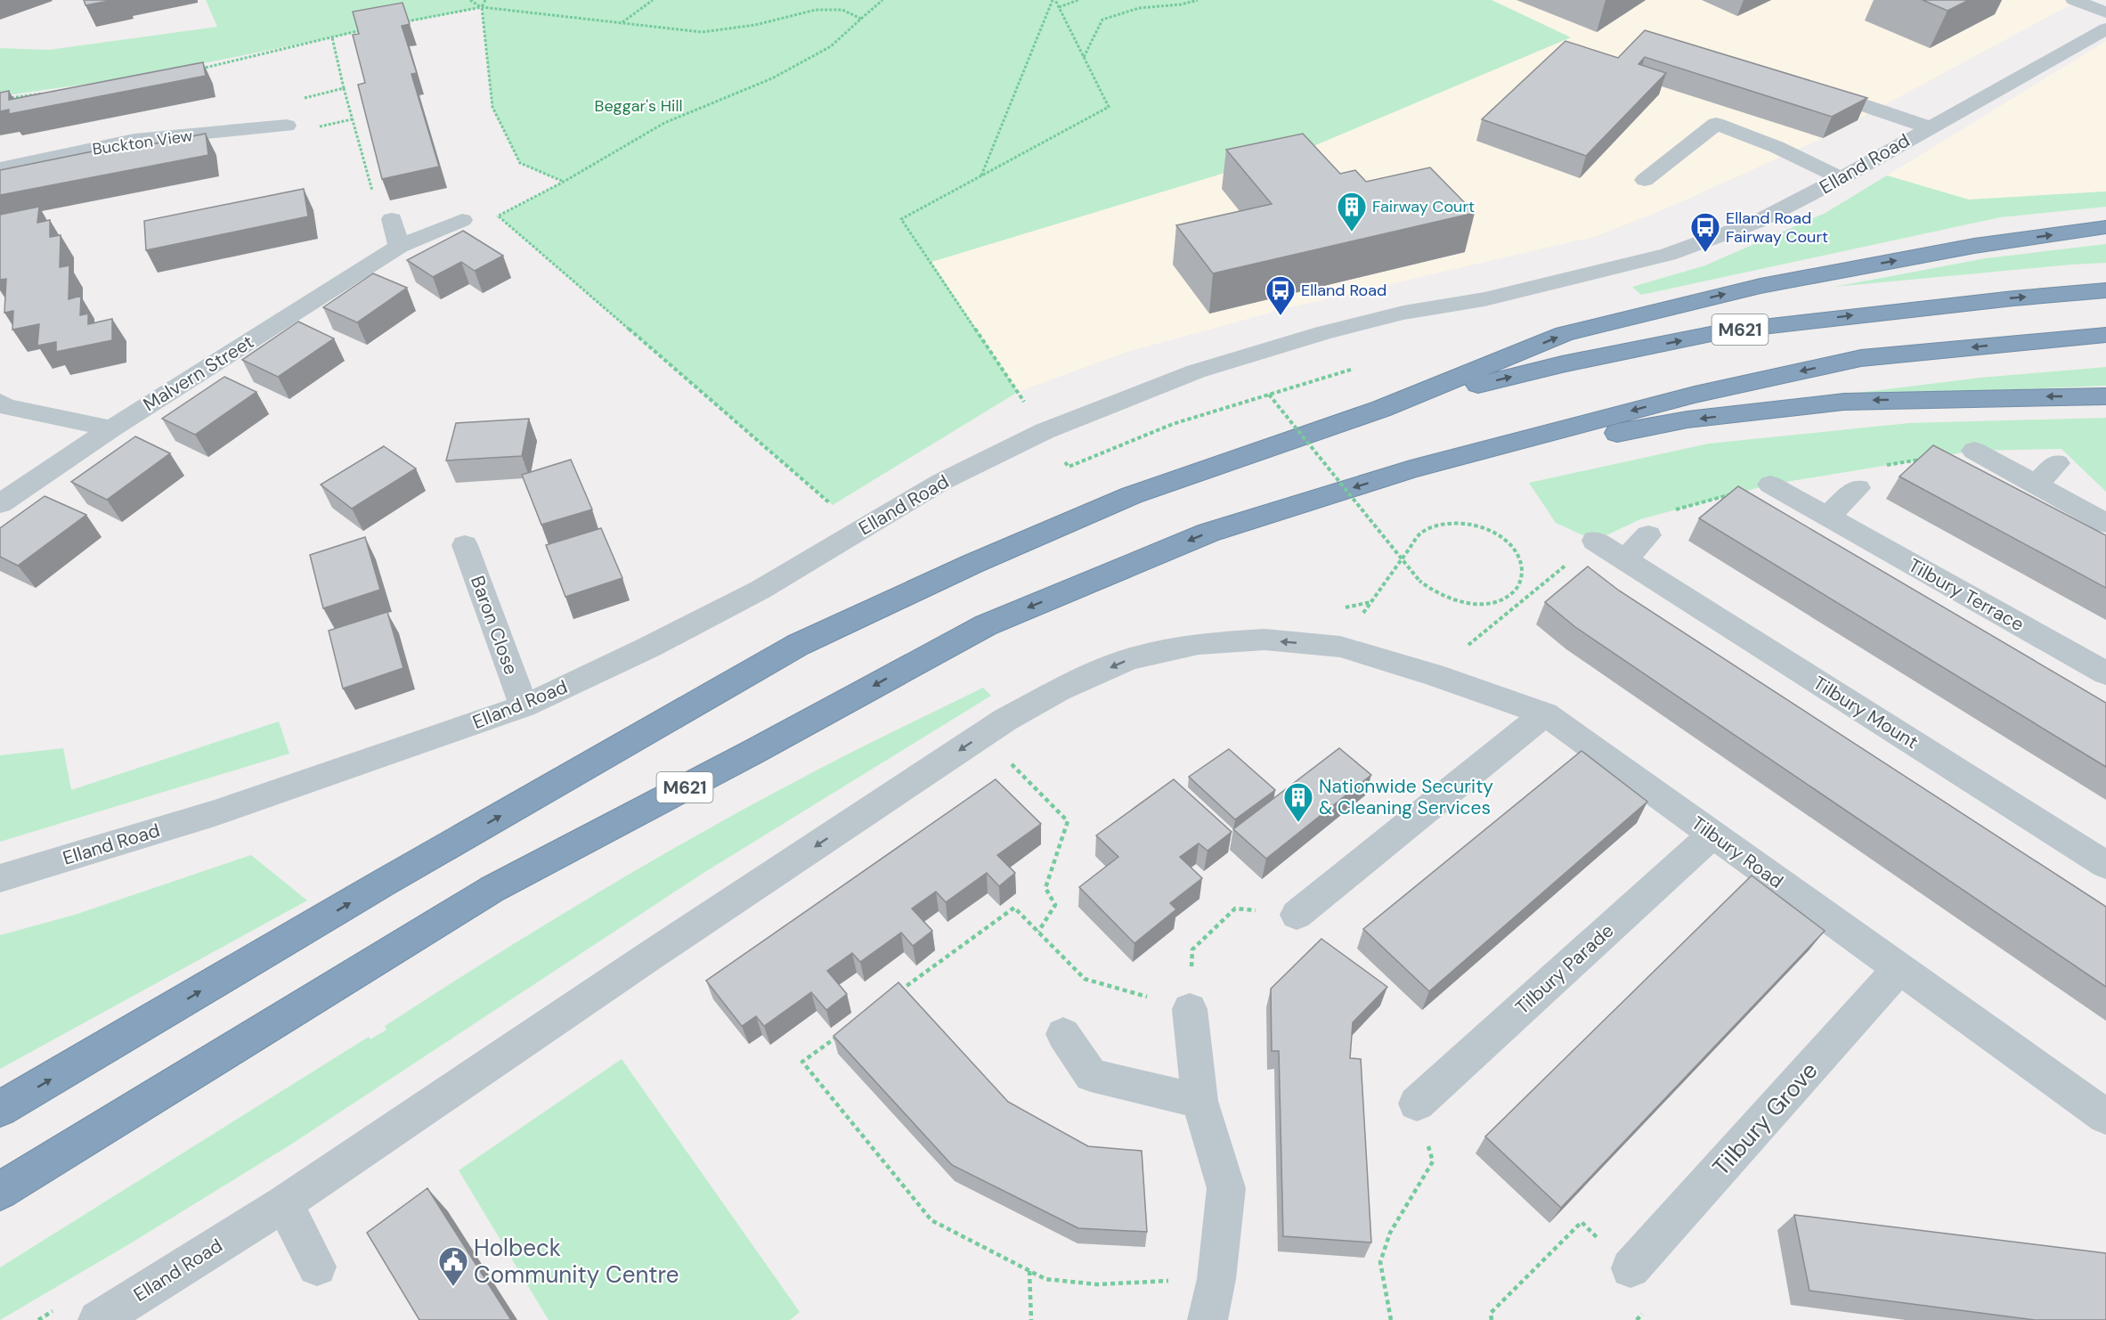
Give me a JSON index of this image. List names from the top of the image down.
{
  "streets": {
    "highway": ["M621"],
    "street": [
      "Buckton View",
      "Elland Road",
      "Malvern Street",
      "Tilbury Terrace",
      "Baron Close",
      "Tilbury Mount",
      "Tilbury Road",
      "Tilbury Parade",
      "Tilbury Grove"
    ]
  },
  "crossings": [
    ["Elland Road", "Baron Close"],
    ["Elland Road", "Tilbury Road"],
    ["Tilbury Road", "Tilbury Parade"],
    ["Tilbury Road", "Tilbury Grove"]
  ],
  "parks": ["Beggar's Hill"],
  "places": {
    "building": ["Fairway Court", "Nationwide Security & Cleaning Services"],
    "bus stop": ["Elland Road Fairway Court", "Elland Road"],
    "public building": ["Holbeck Community Centre"]
  }
}
